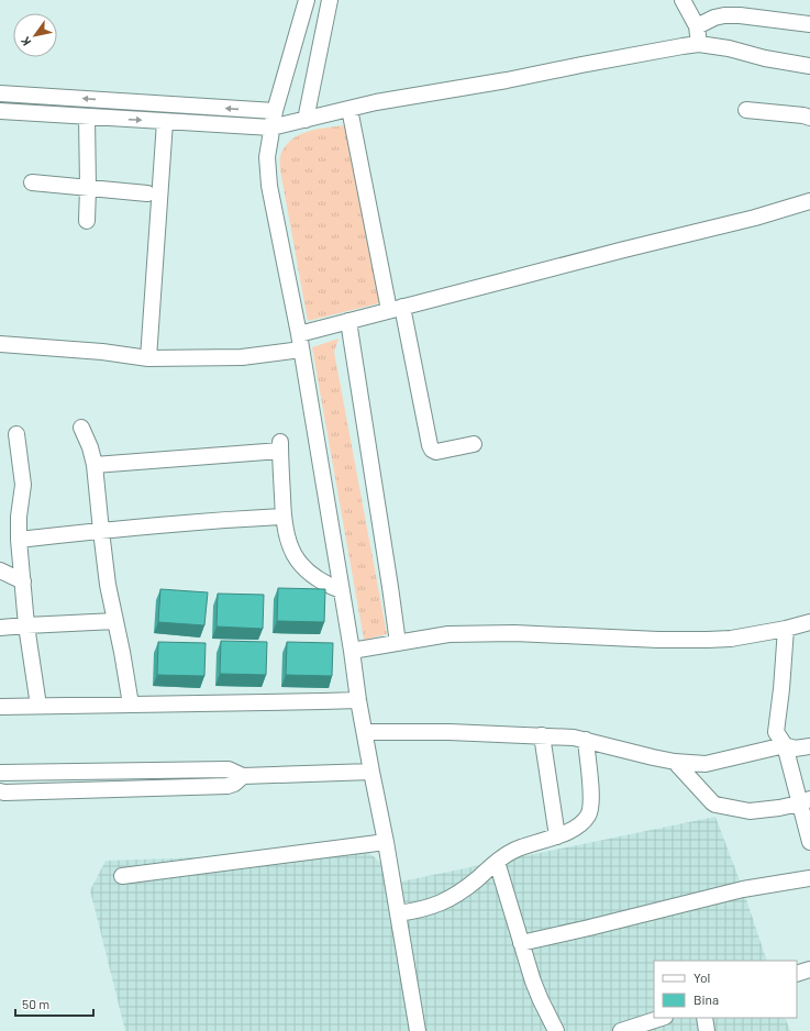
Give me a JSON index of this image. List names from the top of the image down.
{
  "legend": ["Yol", "Bina"],
  "scale_bar": "50 m",
  "north": "bottom left"
}
